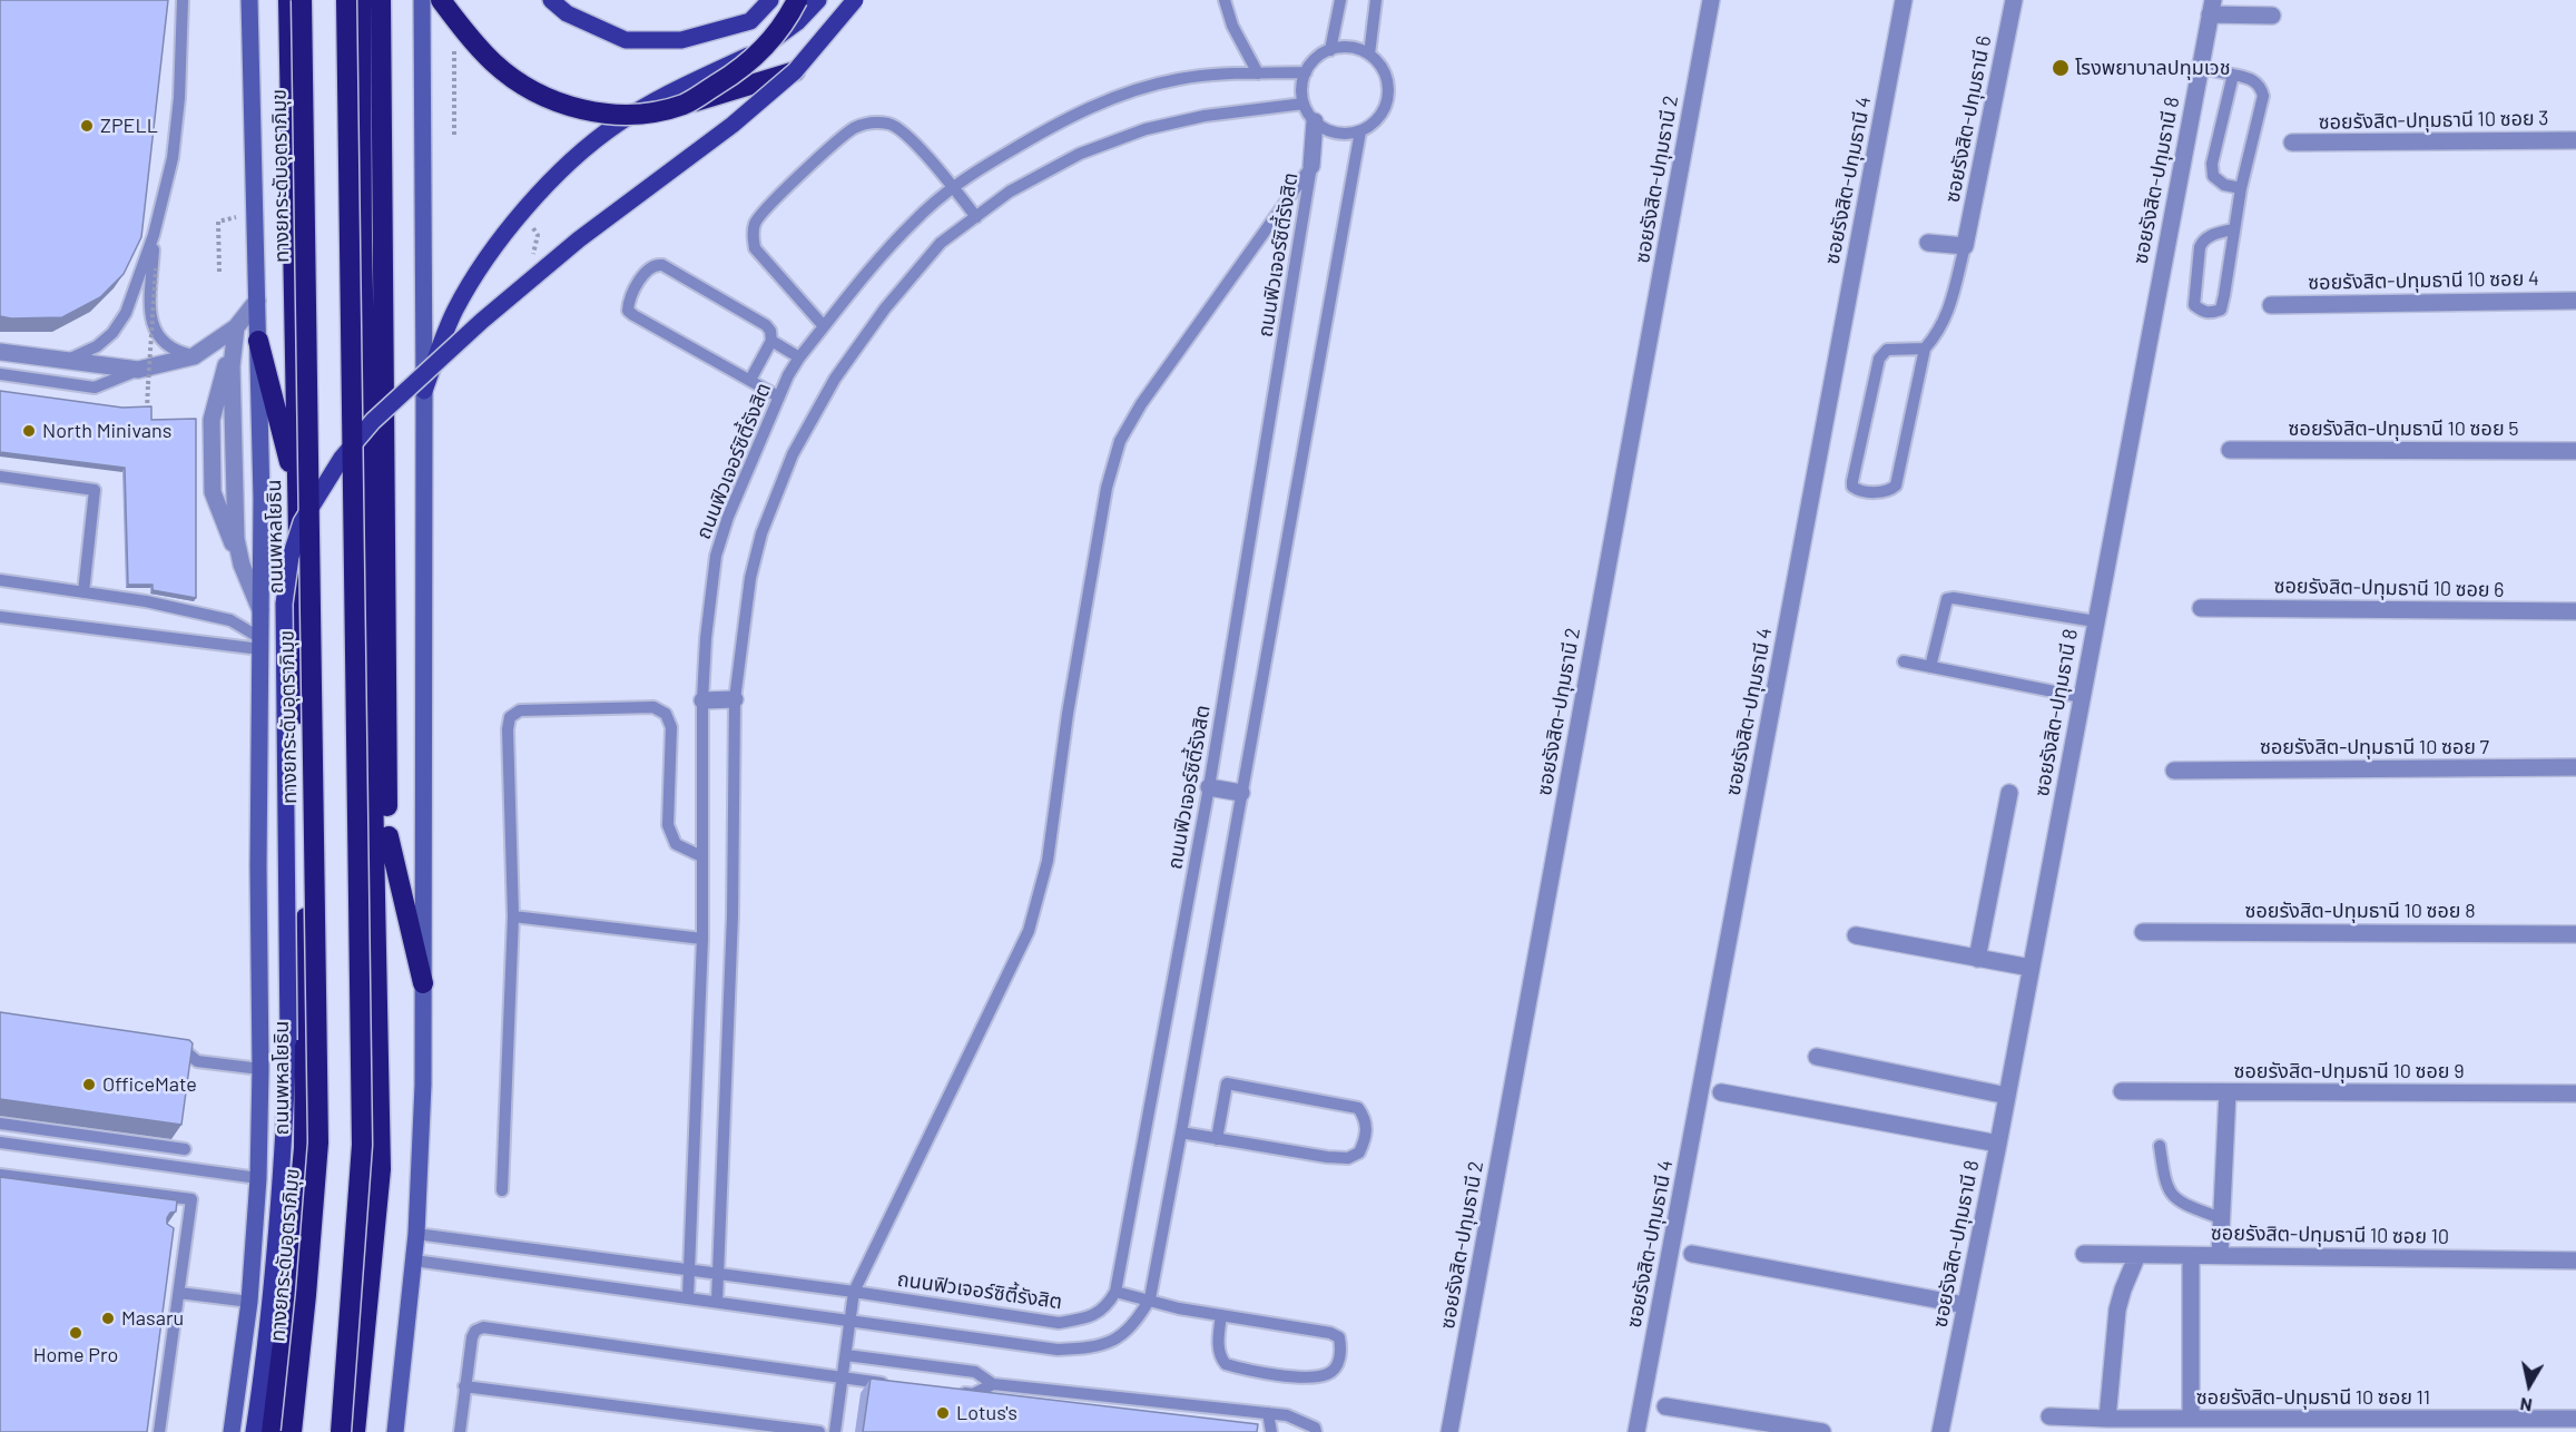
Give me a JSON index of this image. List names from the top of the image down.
{
  "streets": {
    "highway": ["ทางยกระดับอุตราภิมุข", "ถนนพหลโยธิน"],
    "street": [
      "ซอยรังสิต-ปทุมธานี 6",
      "ซอยรังสิต-ปทุมธานี 10 ซอย 3",
      "ซอยรังสิต-ปทุมธานี 2",
      "ซอยรังสิต-ปทุมธานี 4",
      "ซอยรังสิต-ปทุมธานี 8",
      "ซอยรังสิต-ปทุมธานี 10 ซอย 4",
      "ซอยรังสิต-ปทุมธานี 10 ซอย 5",
      "ซอยรังสิต-ปทุมธานี 10 ซอย 6",
      "ซอยรังสิต-ปทุมธานี 10 ซอย 7",
      "ซอยรังสิต-ปทุมธานี 10 ซอย 8",
      "ซอยรังสิต-ปทุมธานี 10 ซอย 9",
      "ซอยรังสิต-ปทุมธานี 10 ซอย 10",
      "ซอยรังสิต-ปทุมธานี 10 ซอย 11"
    ],
    "lane": ["ถนนฟิวเจอร์ซิตี้รังสิต"]
  },
  "places": [
    "โรงพยาบาลปทุมเวช",
    "ZPELL",
    "North Minivans",
    "OfficeMate",
    "Masaru",
    "Home Pro",
    "Lotus's"
  ],
  "north": "bottom"
}
